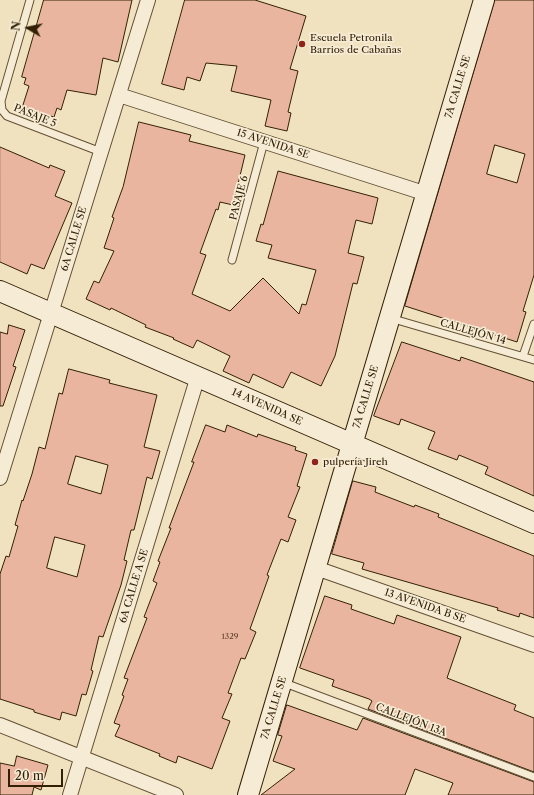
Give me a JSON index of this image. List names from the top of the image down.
{
  "streets": {
    "main road": ["7A CALLE SE", "14 AVENIDA SE"],
    "street": [
      "15 AVENIDA SE",
      "6A CALLE SE",
      "6A CALLE A SE",
      "13 AVENIDA B SE"
    ],
    "lane": [
      "PASAJE 5",
      "PASAJE 6",
      "CALLEJÓN 14",
      "CALLEJÓN 13A"
    ]
  },
  "crossings": [
    ["7A CALLE SE", "15 AVENIDA SE"],
    ["7A CALLE SE", "CALLEJÓN 14"],
    ["7A CALLE SE", "14 AVENIDA SE"],
    ["7A CALLE SE", "13 AVENIDA B SE"],
    ["7A CALLE SE", "CALLEJÓN 13A"],
    ["PASAJE 5", "6A CALLE SE"],
    ["15 AVENIDA SE", "PASAJE 6"],
    ["15 AVENIDA SE", "6A CALLE SE"],
    ["6A CALLE SE", "14 AVENIDA SE"],
    ["14 AVENIDA SE", "6A CALLE A SE"]
  ],
  "places": ["Escuela Petronila Barrios de Cabañas", "pulpería Jireh"],
  "house_numbers": ["1329"],
  "scale_bar": "20 m",
  "north": "left"
}
